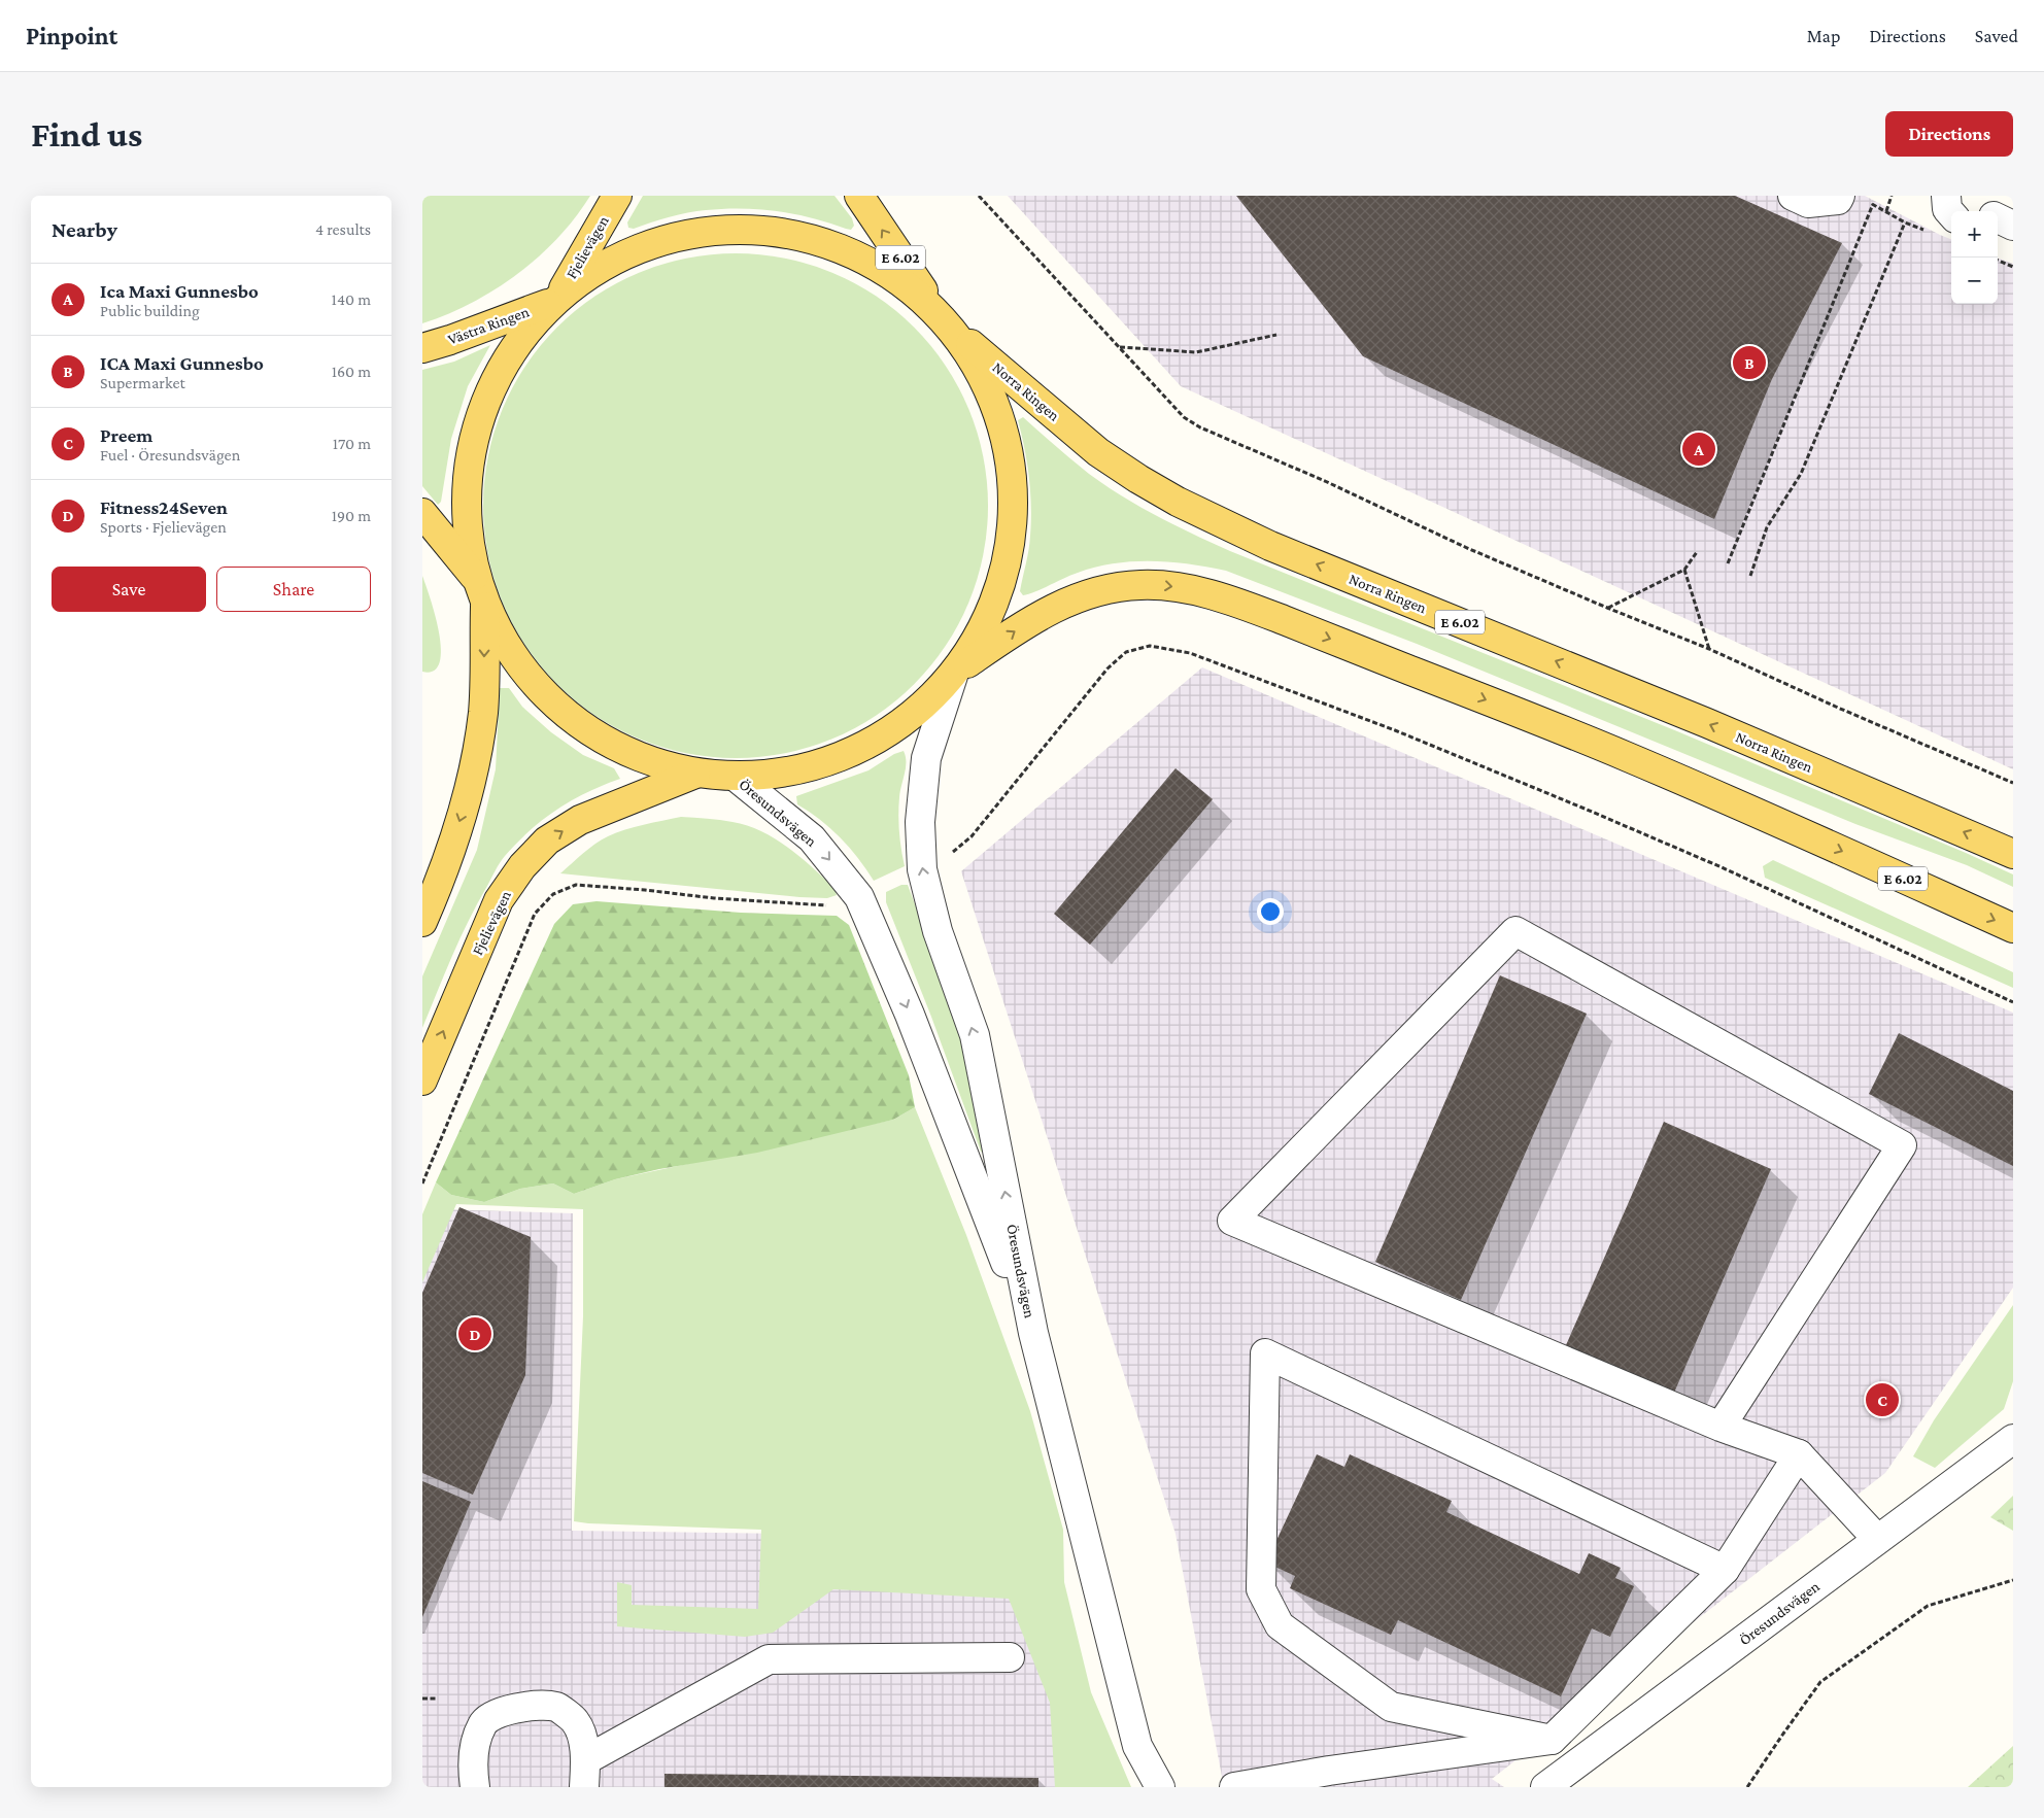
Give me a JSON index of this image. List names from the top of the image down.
{
  "streets": {
    "main road": [
      "Fjelievägen",
      "E 6.02",
      "Västra Ringen",
      "Norra Ringen"
    ],
    "street": ["Öresundsvägen"]
  },
  "crossings": [
    ["Fjelievägen", "Västra Ringen"],
    ["E 6.02", "Norra Ringen"],
    ["E 6.02", "Öresundsvägen"]
  ],
  "one_way": ["Fjelievägen"],
  "page": {
    "header": "Pinpoint",
    "nav": ["Map", "Directions", "Saved"],
    "buttons": [
      "Directions",
      ["Save", "Share"]
    ],
    "title": "Find us",
    "heading": ["Nearby", "4 results"],
    "map_buttons": ["+", "−"],
    "list": [
      {
        "mark": "A",
        "name": "Ica Maxi Gunnesbo",
        "note": "Public building",
        "value": "140 m"
      },
      {
        "mark": "B",
        "name": "ICA Maxi Gunnesbo",
        "note": "Supermarket",
        "value": "160 m"
      },
      {
        "mark": "C",
        "name": "Preem",
        "note": "Fuel · Öresundsvägen",
        "value": "170 m"
      },
      {
        "mark": "D",
        "name": "Fitness24Seven",
        "note": "Sports · Fjelievägen",
        "value": "190 m"
      }
    ],
    "pins": [
      "B",
      "A",
      "D",
      "C"
    ]
  }
}
